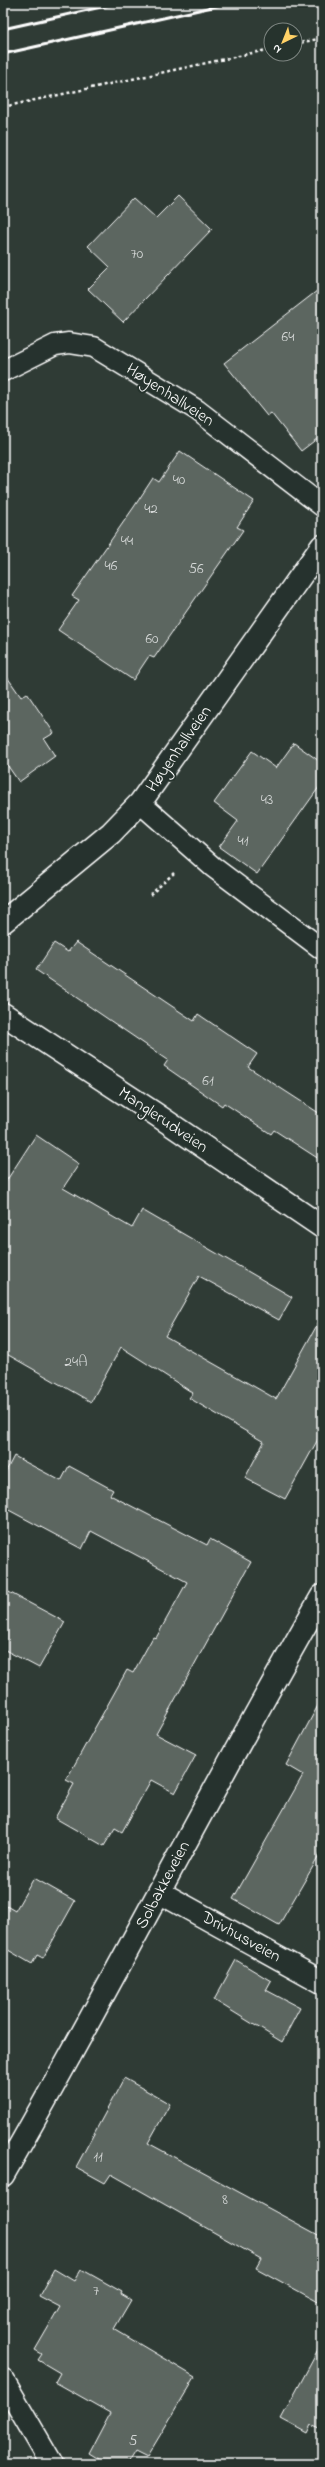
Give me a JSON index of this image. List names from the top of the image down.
{
  "streets": {
    "street": [
      "Høyenhallveien",
      "Manglerudveien",
      "Solbakkeveien",
      "Drivhusveien"
    ]
  },
  "crossings": [
    ["Solbakkeveien", "Drivhusveien"]
  ],
  "house_numbers": [
    "70",
    "64",
    "40",
    "42",
    "44",
    "46",
    "56",
    "60",
    "43",
    "41",
    "61",
    "24A",
    "11",
    "8",
    "7",
    "5"
  ],
  "north": "bottom left"
}
